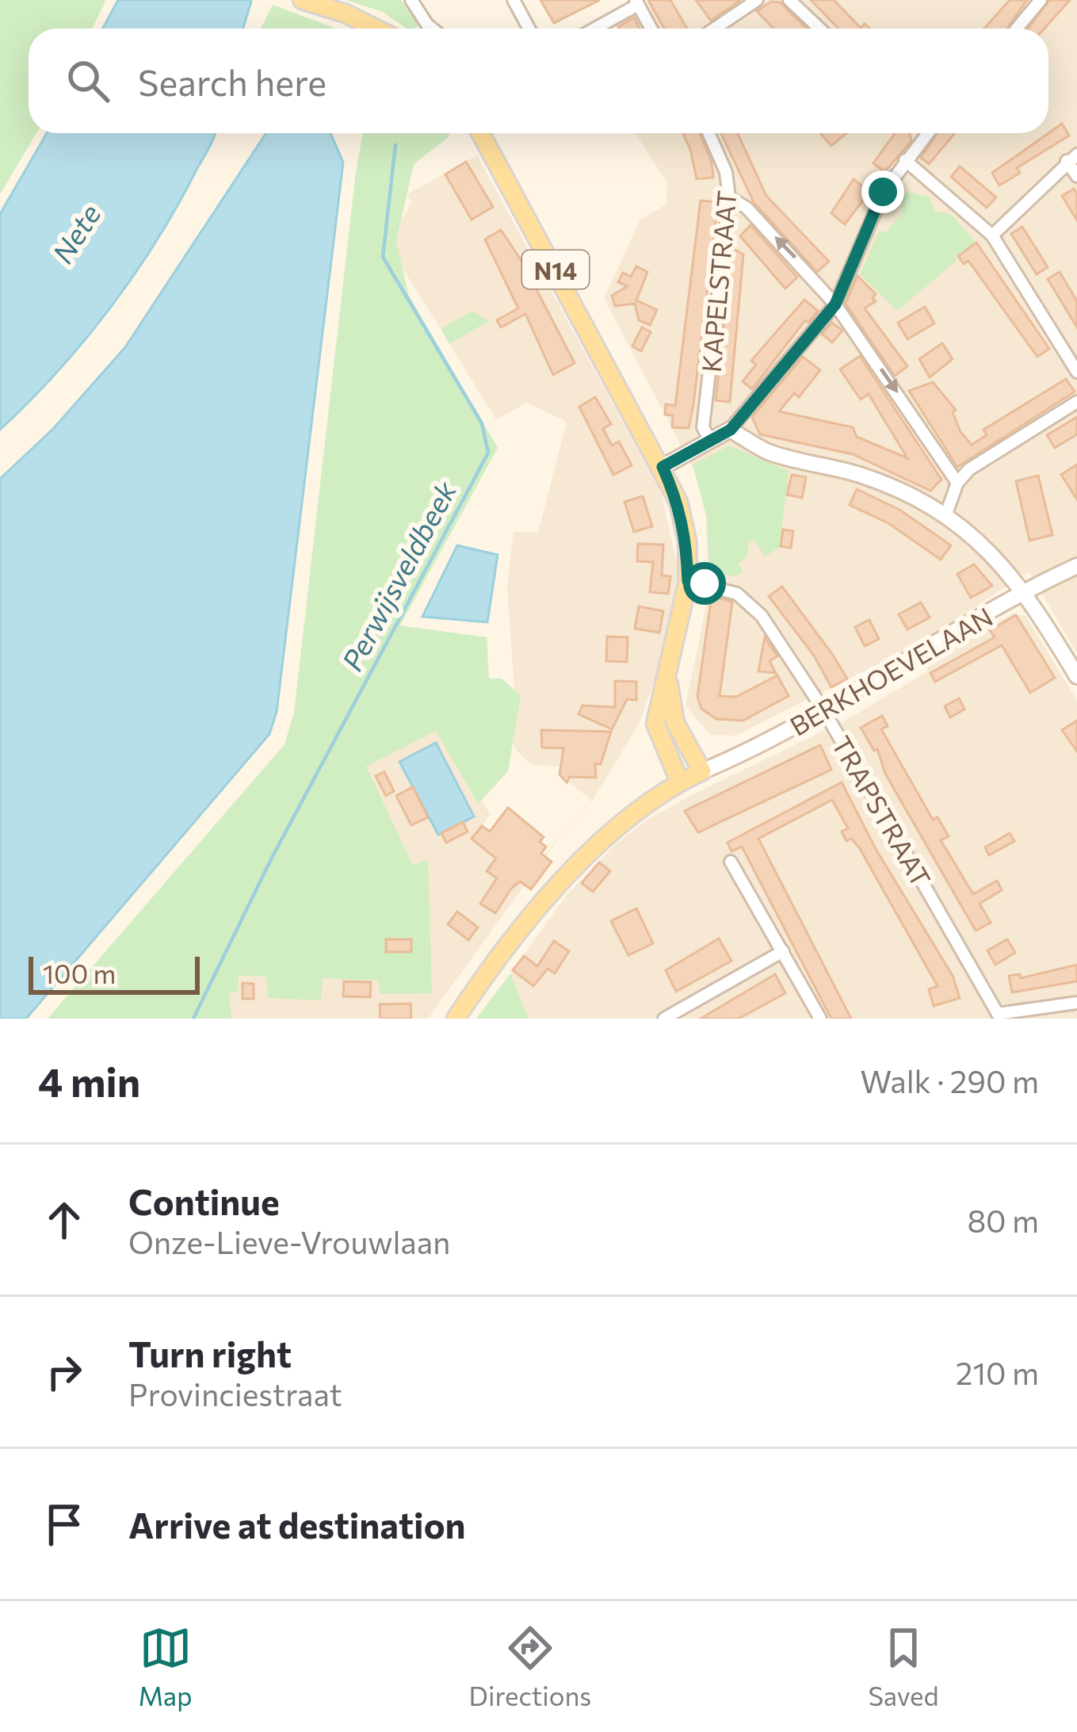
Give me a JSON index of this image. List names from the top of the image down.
{
  "streets": {
    "main road": ["N14"],
    "street": ["KAPELSTRAAT", "BERKHOEVELAAN", "TRAPSTRAAT"]
  },
  "crossings": [
    ["N14", "BERKHOEVELAAN"],
    ["N14", "TRAPSTRAAT"],
    ["BERKHOEVELAAN", "TRAPSTRAAT"]
  ],
  "water": ["Nete", "Perwijsveldbeek"],
  "scale_bar": "100 m",
  "page": {
    "search": "Search here",
    "scale": "100 m",
    "heading": ["4 min", "Walk · 290 m"],
    "list": [
      ["Continue", "Onze-Lieve-Vrouwlaan", "80 m"],
      ["Turn right", "Provinciestraat", "210 m"],
      "Arrive at destination"
    ],
    "nav": ["Map", "Directions", "Saved"]
  }
}
